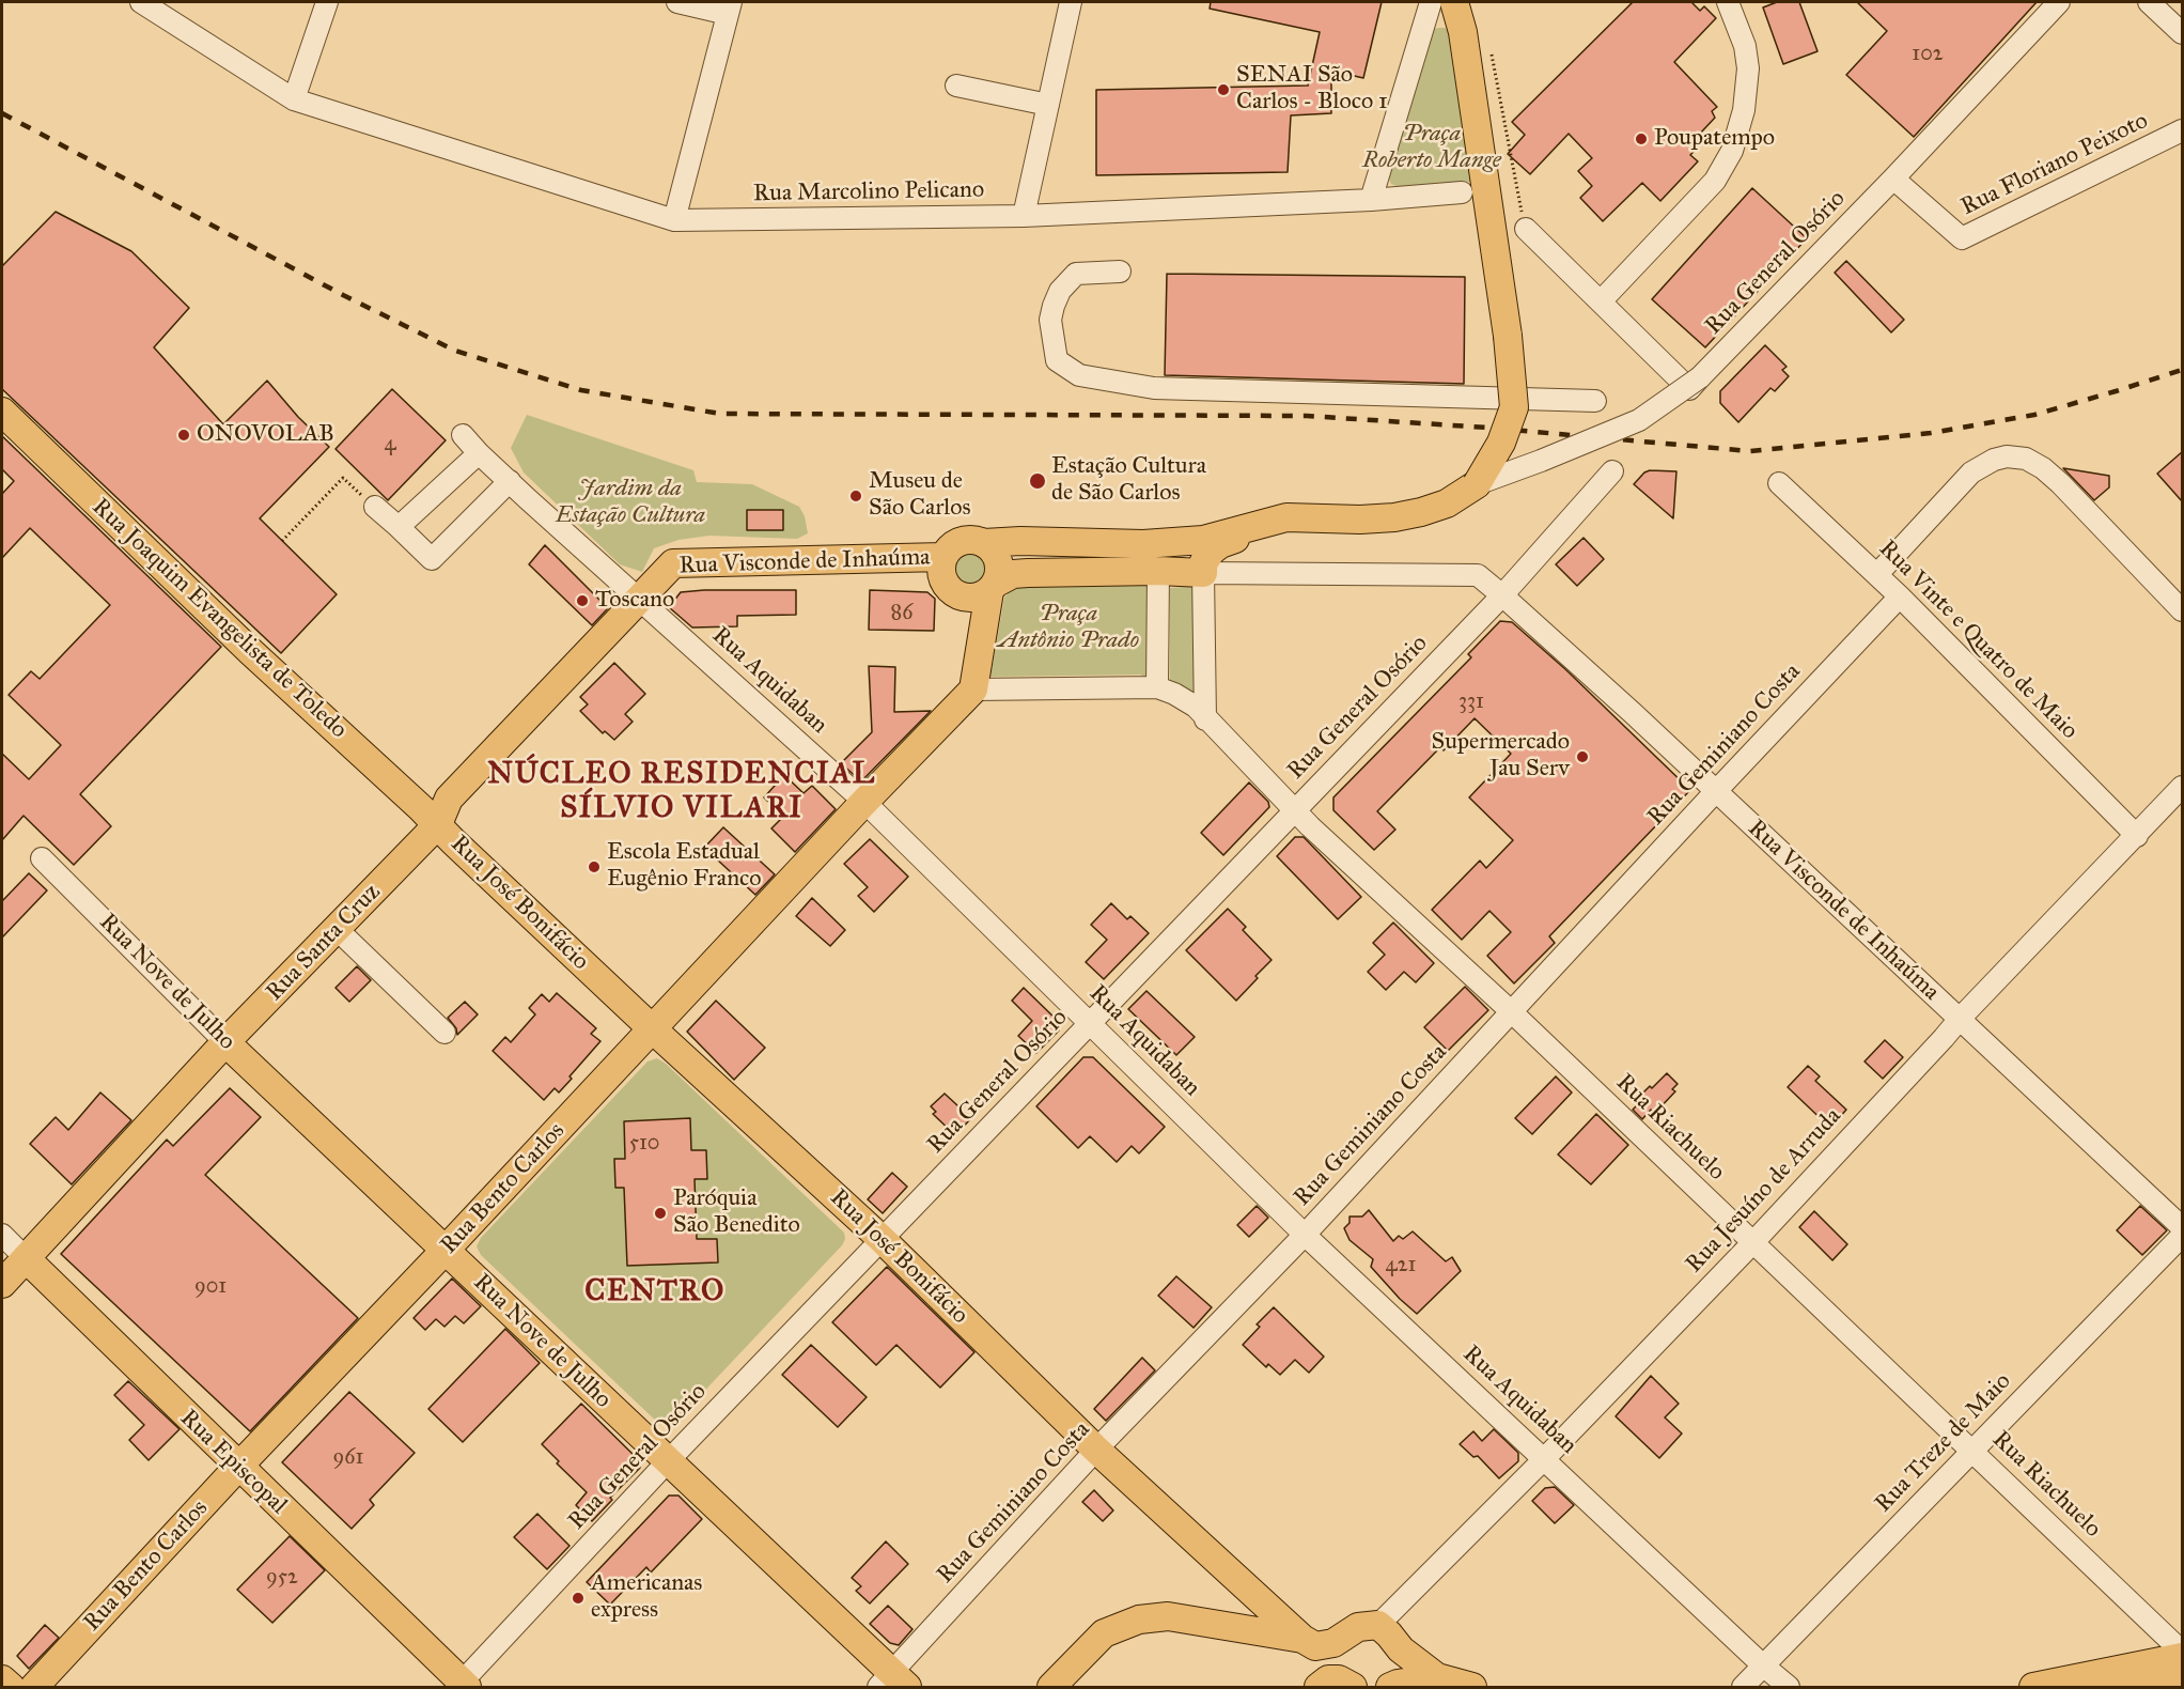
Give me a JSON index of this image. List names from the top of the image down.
{
  "streets": {
    "main road": [
      "Rua Visconde de Inhaúma",
      "Rua Joaquim Evangelista de Toledo",
      "Rua José Bonifácio",
      "Rua Santa Cruz",
      "Rua Nove de Julho",
      "Rua Bento Carlos",
      "Rua Episcopal"
    ],
    "street": [
      "Rua Floriano Peixoto",
      "Rua Marcolino Pelicano",
      "Rua General Osório",
      "Rua Vinte e Quatro de Maio",
      "Rua Aquidaban",
      "Rua Geminiano Costa",
      "Rua Riachuelo",
      "Rua Jesuíno de Arruda",
      "Rua Treze de Maio"
    ]
  },
  "crossings": [
    ["Rua Floriano Peixoto", "Rua General Osório"],
    ["Rua General Osório", "Rua Visconde de Inhaúma"],
    ["Rua General Osório", "Rua Aquidaban"],
    ["Rua General Osório", "Rua José Bonifácio"],
    ["Rua General Osório", "Rua Nove de Julho"],
    ["Rua General Osório", "Rua Riachuelo"],
    ["Rua General Osório", "Rua Episcopal"],
    ["Rua Visconde de Inhaúma", "Rua Aquidaban"],
    ["Rua Visconde de Inhaúma", "Rua Geminiano Costa"],
    ["Rua Visconde de Inhaúma", "Rua Santa Cruz"],
    ["Rua Visconde de Inhaúma", "Rua Jesuíno de Arruda"],
    ["Rua Joaquim Evangelista de Toledo", "Rua José Bonifácio"],
    ["Rua Joaquim Evangelista de Toledo", "Rua Santa Cruz"],
    ["Rua Vinte e Quatro de Maio", "Rua Geminiano Costa"],
    ["Rua Vinte e Quatro de Maio", "Rua Jesuíno de Arruda"],
    ["Rua Aquidaban", "Rua Geminiano Costa"],
    ["Rua Aquidaban", "Rua Santa Cruz"],
    ["Rua Aquidaban", "Rua Bento Carlos"],
    ["Rua Aquidaban", "Rua Jesuíno de Arruda"],
    ["Rua Aquidaban", "Rua Treze de Maio"],
    ["Rua Geminiano Costa", "Rua José Bonifácio"],
    ["Rua Geminiano Costa", "Rua Nove de Julho"],
    ["Rua Geminiano Costa", "Rua Riachuelo"],
    ["Rua José Bonifácio", "Rua Santa Cruz"],
    ["Rua José Bonifácio", "Rua Bento Carlos"],
    ["Rua Santa Cruz", "Rua Nove de Julho"],
    ["Rua Santa Cruz", "Rua Episcopal"],
    ["Rua Nove de Julho", "Rua Bento Carlos"],
    ["Rua Riachuelo", "Rua Jesuíno de Arruda"],
    ["Rua Riachuelo", "Rua Treze de Maio"],
    ["Rua Bento Carlos", "Rua Episcopal"]
  ],
  "districts": ["NÚCLEO RESIDENCIAL SÍLVIO VILARI", "CENTRO"],
  "parks": ["Praça Roberto Mange", "Jardim da Estação Cultura", "Praça Antônio Prado"],
  "places": [
    "SENAI São Carlos - Bloco 1",
    "Poupatempo",
    "ONOVOLAB",
    "Estação Cultura de São Carlos",
    "Museu de São Carlos",
    "Toscano",
    "Supermercado Jau Serv",
    "Escola Estadual Eugênio Franco",
    "Paróquia São Benedito",
    "Americanas express"
  ],
  "house_numbers": [
    "102",
    "4",
    "86",
    "331",
    "510",
    "421",
    "901",
    "961",
    "952"
  ]
}
